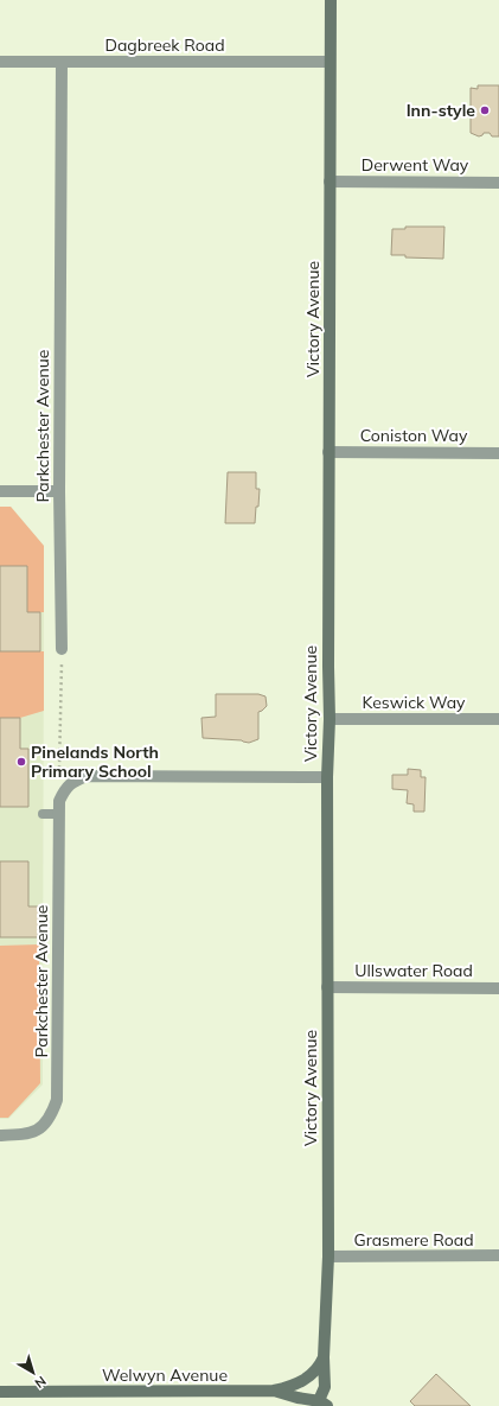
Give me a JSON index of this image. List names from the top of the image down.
{
  "streets": {
    "street": [
      "Dagbreek Road",
      "Derwent Way",
      "Victory Avenue",
      "Parkchester Avenue",
      "Coniston Way",
      "Keswick Way",
      "Ullswater Road",
      "Grasmere Road",
      "Welwyn Avenue"
    ]
  },
  "crossings": [
    ["Dagbreek Road", "Victory Avenue"],
    ["Dagbreek Road", "Parkchester Avenue"],
    ["Derwent Way", "Victory Avenue"],
    ["Victory Avenue", "Coniston Way"],
    ["Victory Avenue", "Keswick Way"],
    ["Victory Avenue", "Ullswater Road"],
    ["Victory Avenue", "Grasmere Road"],
    ["Victory Avenue", "Welwyn Avenue"]
  ],
  "places": ["Inn-style", "Pinelands North Primary School"],
  "north": "bottom right"
}
